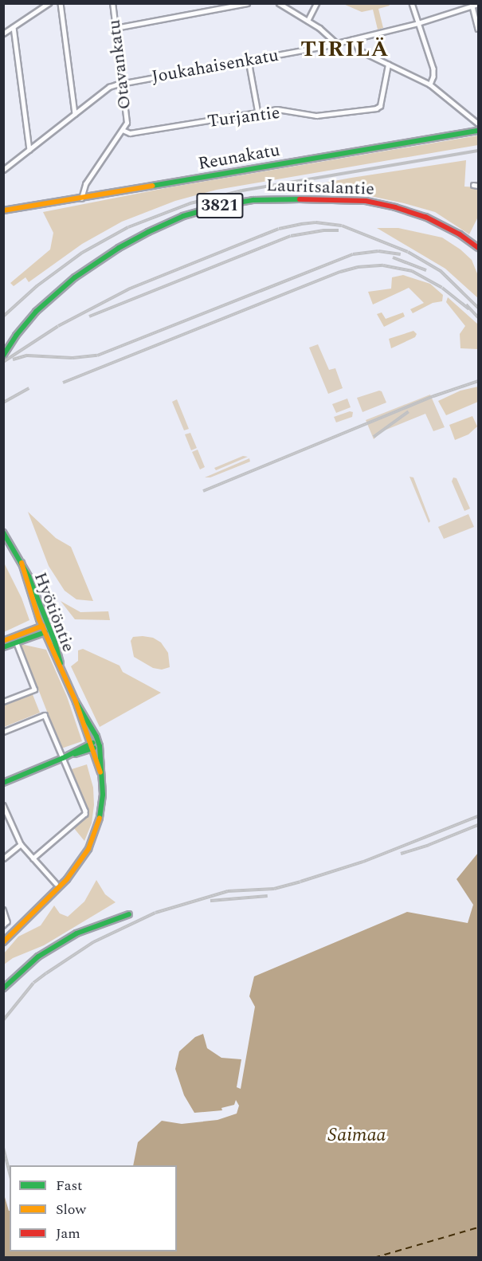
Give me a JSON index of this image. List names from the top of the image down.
{
  "streets": {
    "main road": [
      "Reunakatu",
      "Lauritsalantie",
      "3821",
      "Hyötiöntie"
    ],
    "street": ["Otavankatu", "Joukahaisenkatu", "Turjantie"]
  },
  "crossings": [
    ["Otavankatu", "Joukahaisenkatu"],
    ["Otavankatu", "Turjantie"],
    ["Otavankatu", "Reunakatu"]
  ],
  "districts": ["TIRILÄ"],
  "water": ["Saimaa"],
  "legend": ["Fast", "Slow", "Jam"]
}
